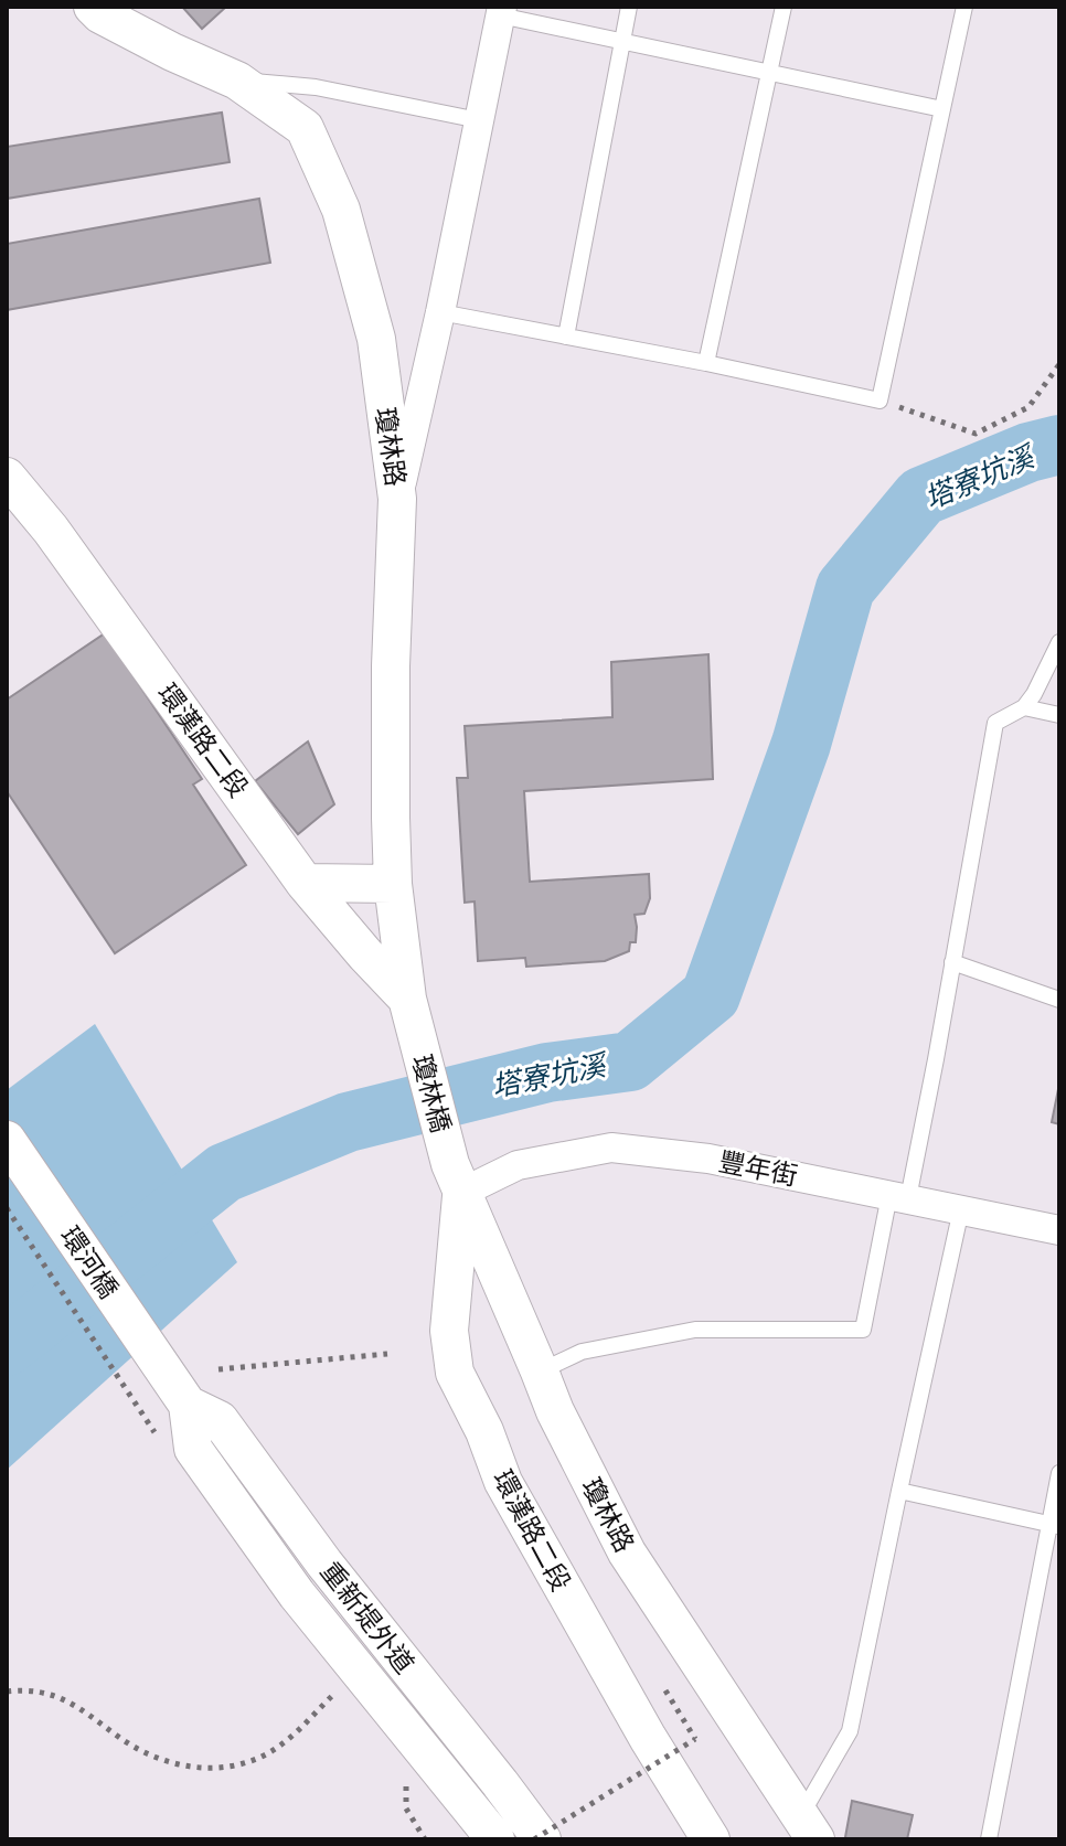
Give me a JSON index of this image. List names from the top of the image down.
{
  "streets": {
    "street": [
      "瓊林路",
      "環漢路二段",
      "瓊林橋",
      "豐年街",
      "環河橋",
      "重新堤外道"
    ]
  },
  "crossings": [
    ["瓊林路", "環漢路二段"],
    ["瓊林路", "瓊林橋"],
    ["瓊林路", "豐年街"],
    ["環漢路二段", "瓊林橋"],
    ["環漢路二段", "豐年街"],
    ["瓊林橋", "豐年街"],
    ["環河橋", "重新堤外道"]
  ],
  "water": ["塔寮坑溪"]
}
